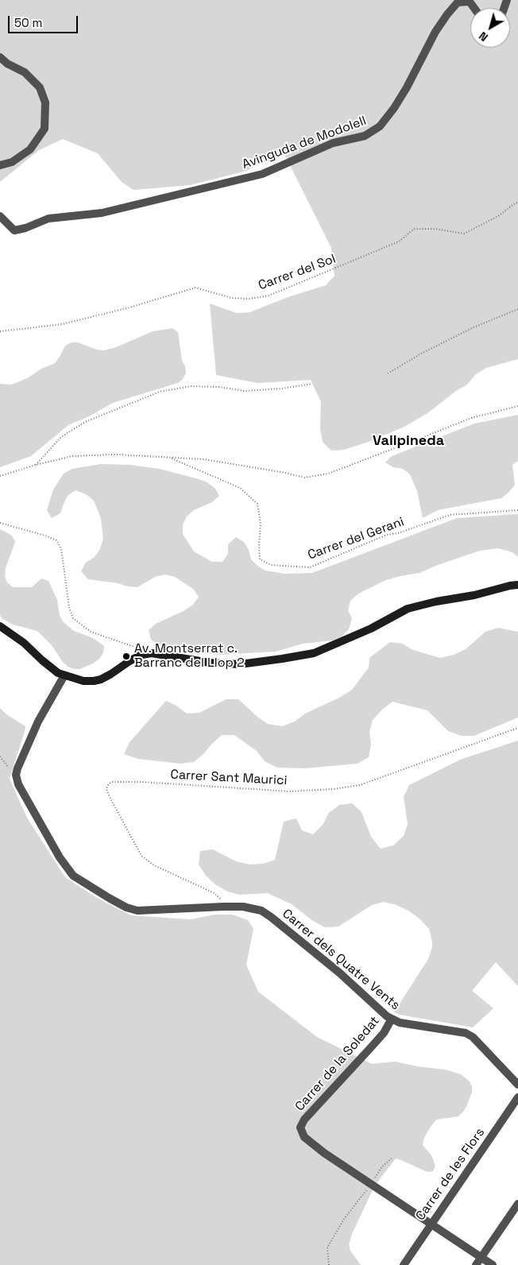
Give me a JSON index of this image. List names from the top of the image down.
{
  "streets": {
    "street": [
      "Avinguda de Modolell",
      "Carrer dels Quatre Vents",
      "Carrer de la Soledat",
      "Carrer de les Flors"
    ],
    "path": ["Carrer del Sol", "Carrer del Gerani", "Carrer Sant Maurici"]
  },
  "crossings": [
    ["Carrer Sant Maurici", "Carrer dels Quatre Vents"],
    ["Carrer dels Quatre Vents", "Carrer de la Soledat"]
  ],
  "districts": ["Vallpineda"],
  "places": ["Av. Montserrat c. Barranc del Llop 2"],
  "scale_bar": "50 m",
  "north": "bottom left"
}
